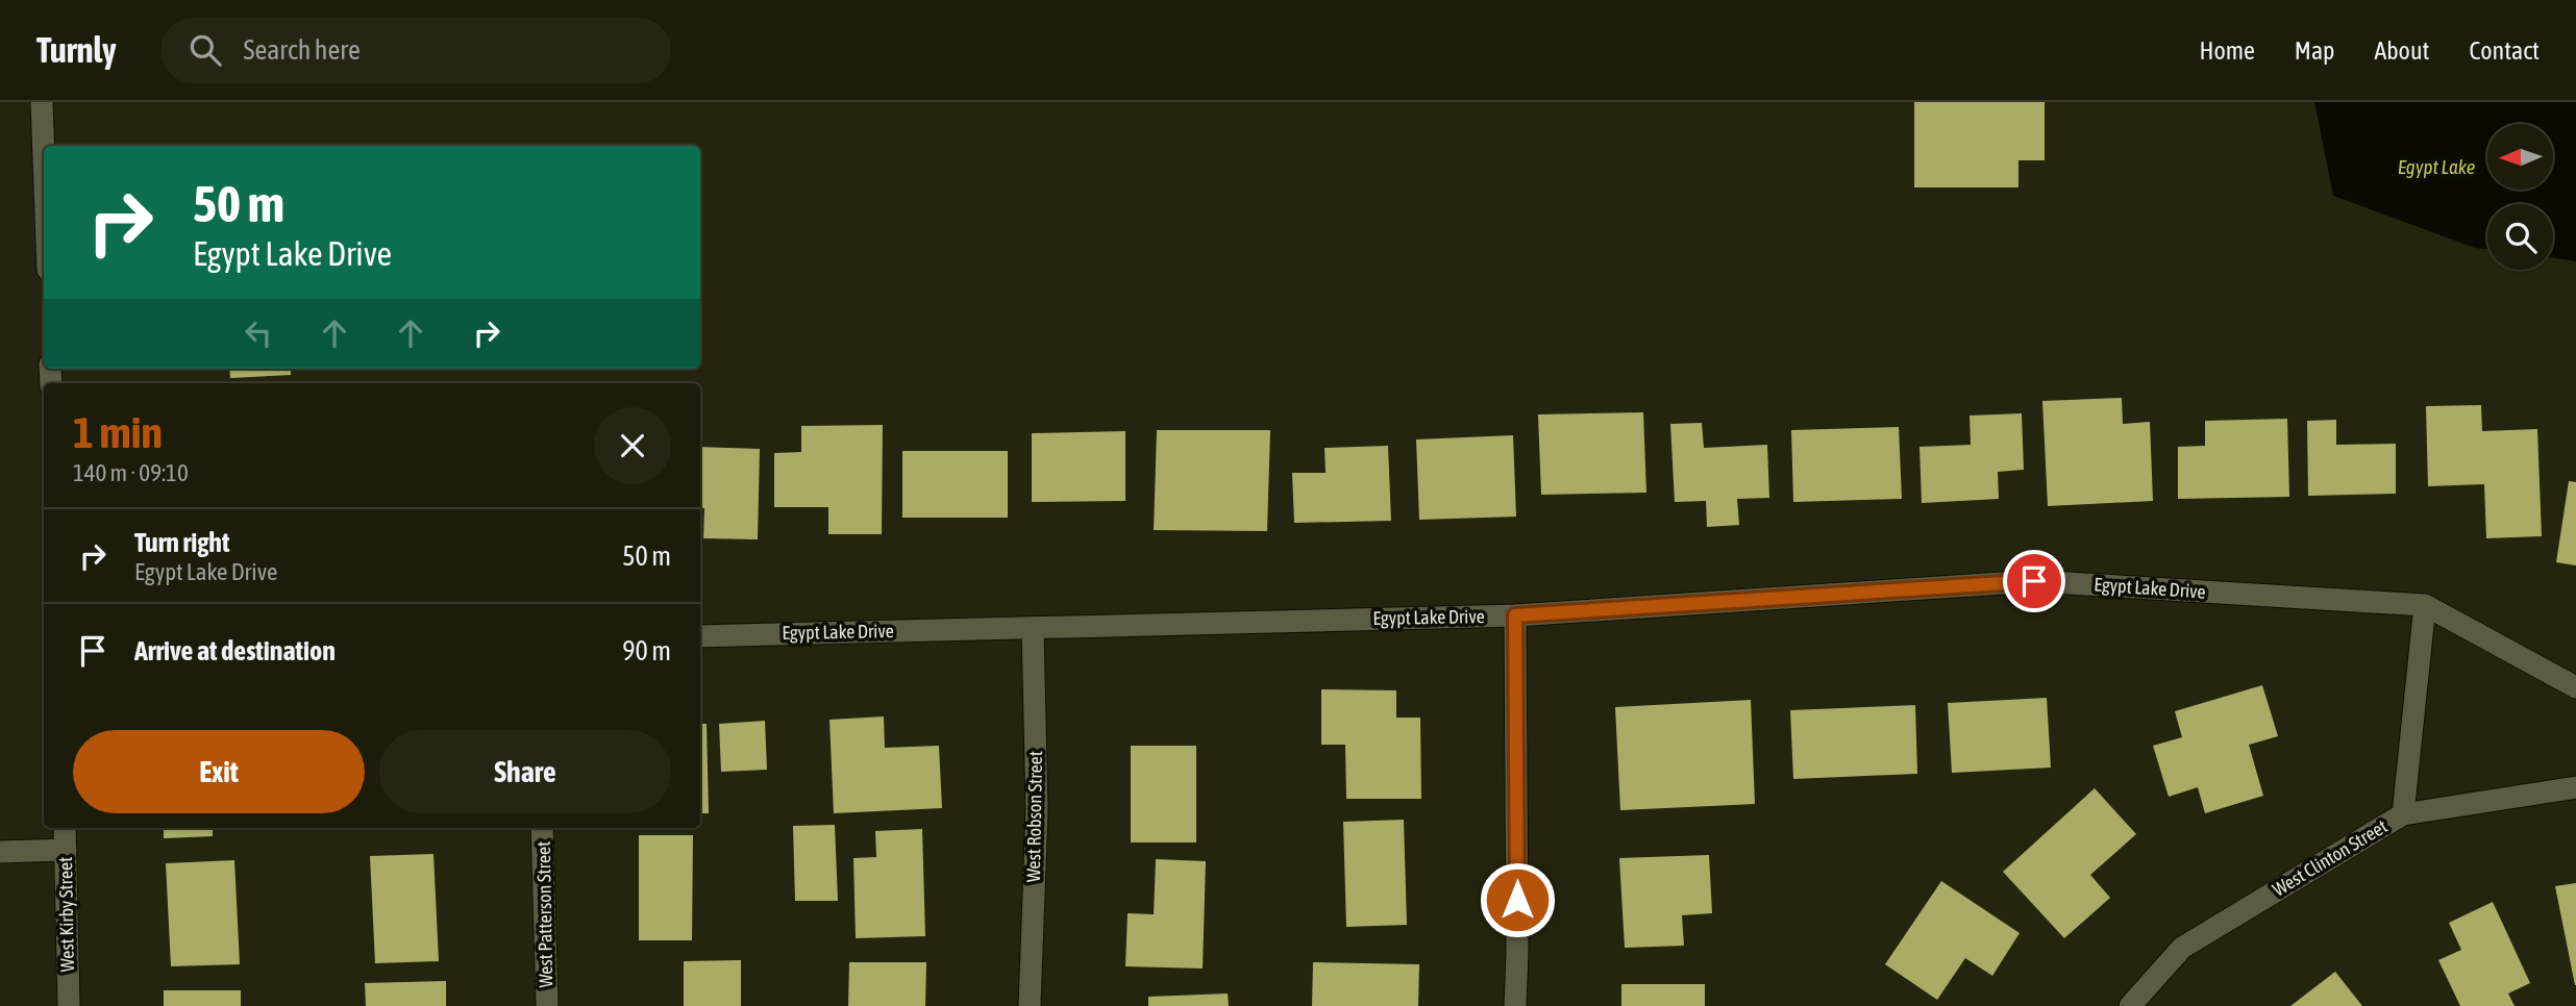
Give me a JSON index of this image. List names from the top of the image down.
{
  "streets": {
    "street": [
      "Egypt Lake Drive",
      "West Robson Street",
      "West Clinton Street",
      "West Kirby Street",
      "West Patterson Street"
    ]
  },
  "crossings": [
    ["Egypt Lake Drive", "West Robson Street"],
    ["Egypt Lake Drive", "West Clinton Street"]
  ],
  "water": ["Egypt Lake"],
  "north": "left",
  "page": {
    "header": "Turnly",
    "search": "Search here",
    "nav": [
      "Home",
      "Map",
      "About",
      "Contact"
    ],
    "turn": ["50 m", "Egypt Lake Drive"],
    "heading": ["1 min", "140 m · 09:10"],
    "list": [
      {
        "name": "Turn right",
        "note": "Egypt Lake Drive",
        "value": "50 m"
      },
      {
        "name": "Arrive at destination",
        "value": "90 m"
      }
    ],
    "buttons": ["Exit", "Share"]
  }
}
